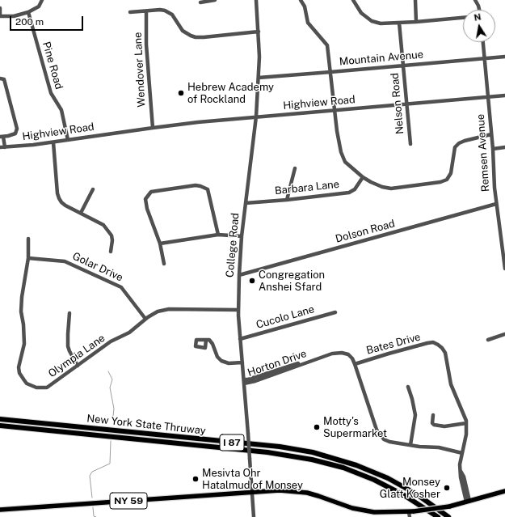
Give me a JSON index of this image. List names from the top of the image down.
{
  "streets": {
    "highway": ["New York State Thruway", "I 87"],
    "main road": ["NY 59"],
    "street": [
      "Mountain Avenue",
      "Pine Road",
      "Wendover Lane",
      "Highview Road",
      "Nelson Road",
      "Remsen Avenue",
      "Barbara Lane",
      "Dolson Road",
      "College Road",
      "Golar Drive",
      "Cucolo Lane",
      "Bates Drive",
      "Olympia Lane",
      "Horton Drive"
    ]
  },
  "crossings": [
    ["Mountain Avenue", "Nelson Road"],
    ["Mountain Avenue", "Remsen Avenue"],
    ["Mountain Avenue", "College Road"],
    ["Pine Road", "Highview Road"],
    ["Wendover Lane", "Highview Road"],
    ["Highview Road", "Nelson Road"],
    ["Highview Road", "Remsen Avenue"],
    ["Highview Road", "College Road"],
    ["Remsen Avenue", "Dolson Road"],
    ["Barbara Lane", "College Road"],
    ["Dolson Road", "College Road"],
    ["College Road", "Cucolo Lane"],
    ["College Road", "Olympia Lane"],
    ["College Road", "Horton Drive"],
    ["College Road", "NY 59"],
    ["Golar Drive", "Olympia Lane"],
    ["Bates Drive", "Horton Drive"],
    ["Bates Drive", "NY 59"]
  ],
  "places": [
    "Hebrew Academy of Rockland",
    "Congregation Anshei Sfard",
    "Motty's Supermarket",
    "Mesivta Ohr Hatalmud of Monsey",
    "Monsey Glatt Kosher"
  ],
  "scale_bar": "200 m",
  "north": "top"
}
